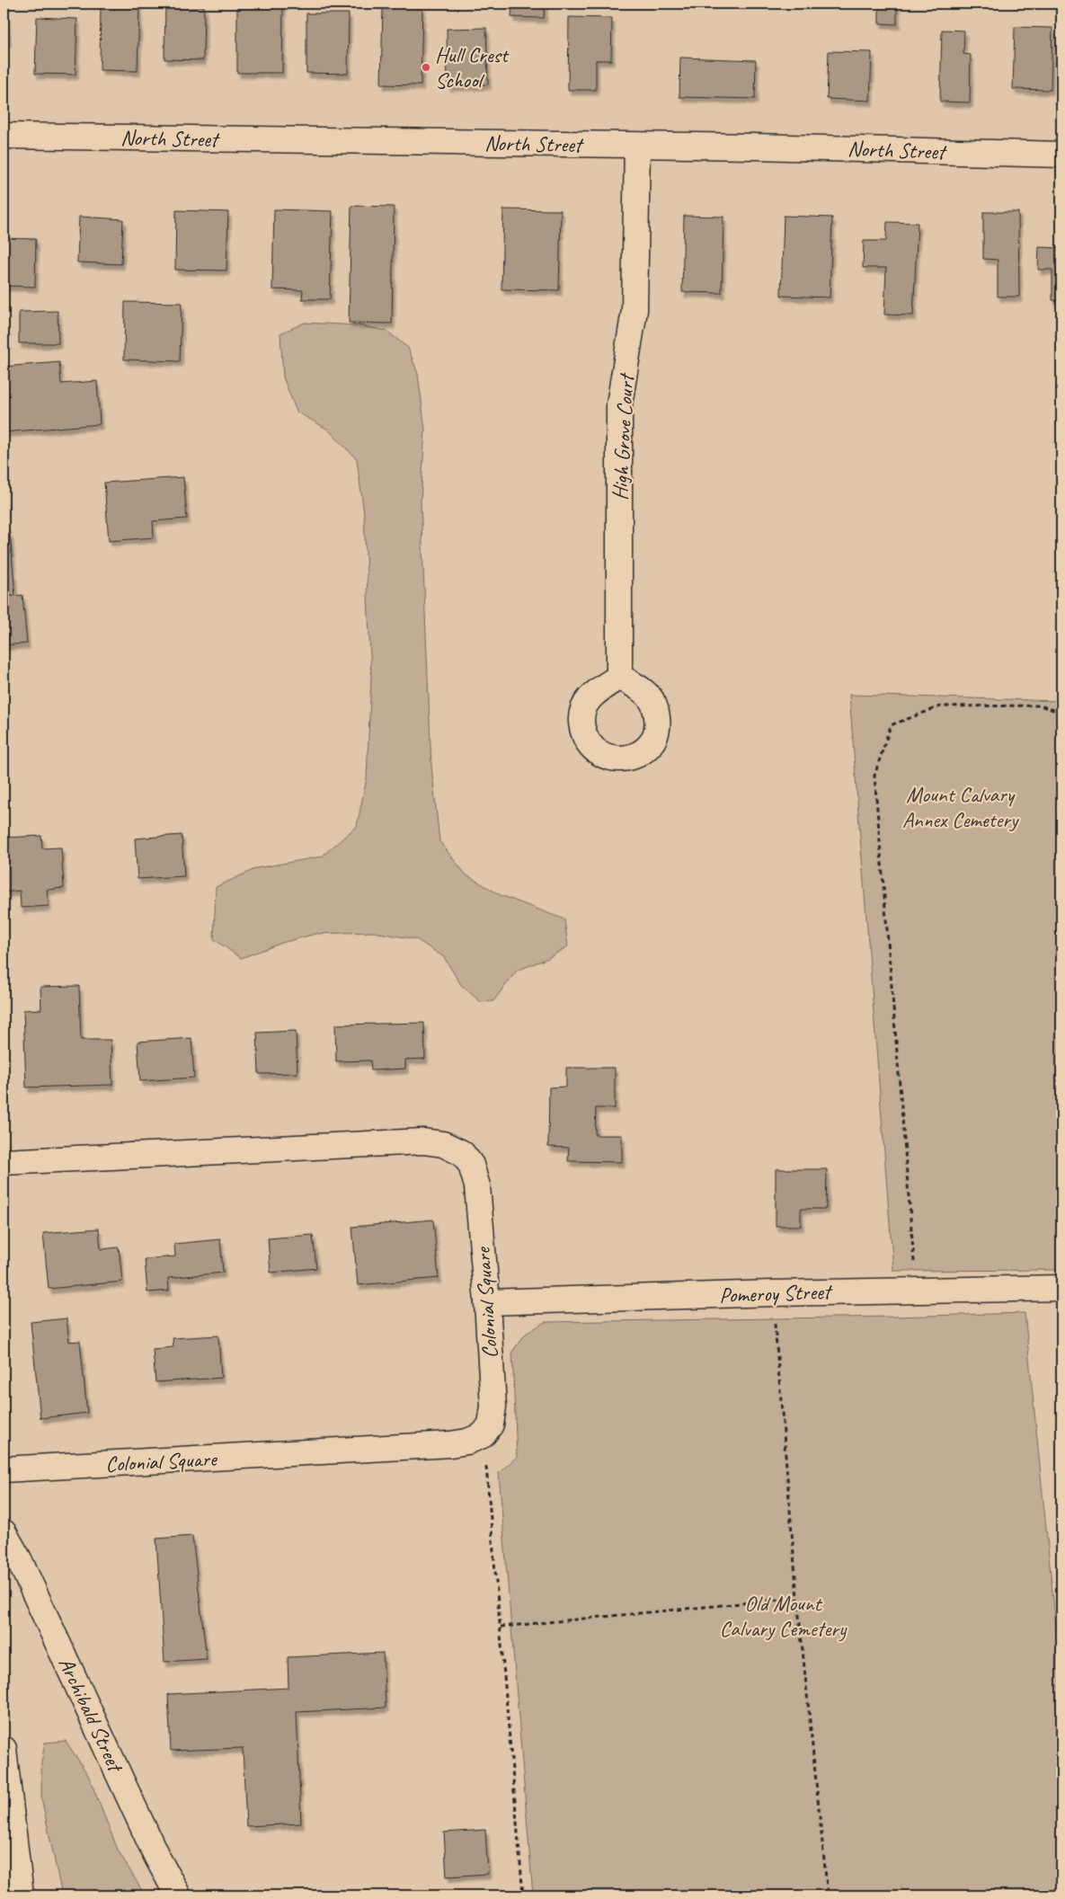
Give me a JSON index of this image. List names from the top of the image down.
{
  "streets": {
    "street": [
      "North Street",
      "High Grove Court",
      "Pomeroy Street",
      "Colonial Square",
      "Archibald Street"
    ]
  },
  "crossings": [
    ["North Street", "High Grove Court"],
    ["Pomeroy Street", "Colonial Square"]
  ],
  "parks": ["Mount Calvary Annex Cemetery", "Old Mount Calvary Cemetery"],
  "places": ["Hull Crest School"]
}
